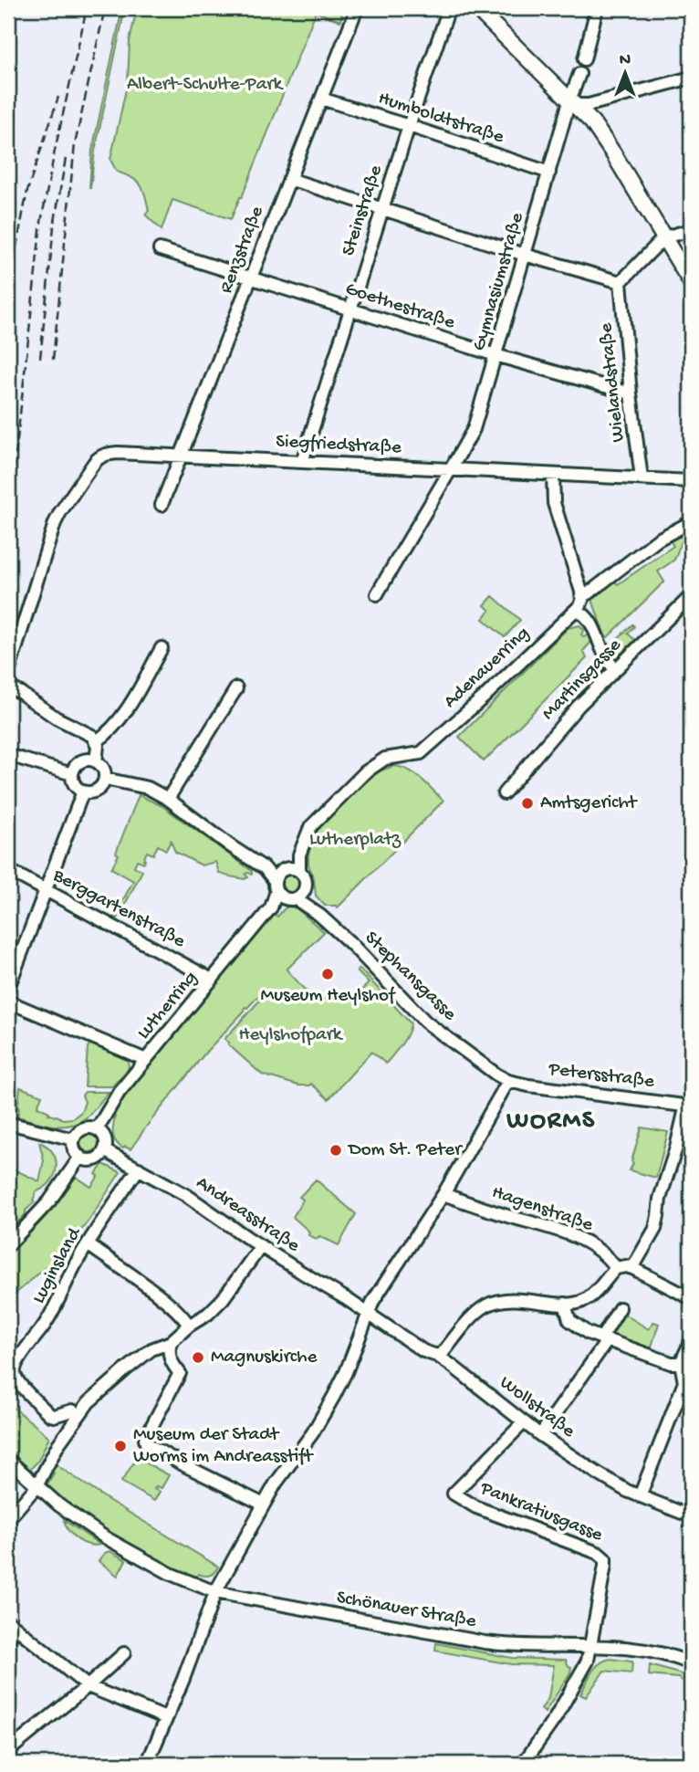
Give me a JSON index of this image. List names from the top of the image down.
{
  "streets": {
    "street": [
      "Humboldtstraße",
      "Steinstraße",
      "Renzstraße",
      "Gymnasiumstraße",
      "Goethestraße",
      "Wielandstraße",
      "Siegfriedstraße",
      "Adenauerring",
      "Martinsgasse",
      "Berggartenstraße",
      "Stephansgasse",
      "Lutherring",
      "Petersstraße",
      "Hagenstraße",
      "Andreasstraße",
      "Luginsland",
      "Wollstraße",
      "Pankratiusgasse",
      "Schönauer Straße"
    ]
  },
  "crossings": [
    ["Humboldtstraße", "Steinstraße"],
    ["Humboldtstraße", "Renzstraße"],
    ["Humboldtstraße", "Gymnasiumstraße"],
    ["Steinstraße", "Goethestraße"],
    ["Steinstraße", "Siegfriedstraße"],
    ["Renzstraße", "Goethestraße"],
    ["Renzstraße", "Siegfriedstraße"],
    ["Gymnasiumstraße", "Goethestraße"],
    ["Gymnasiumstraße", "Siegfriedstraße"],
    ["Goethestraße", "Wielandstraße"],
    ["Wielandstraße", "Siegfriedstraße"],
    ["Adenauerring", "Lutherring"],
    ["Berggartenstraße", "Lutherring"],
    ["Stephansgasse", "Lutherring"],
    ["Stephansgasse", "Petersstraße"],
    ["Lutherring", "Andreasstraße"],
    ["Andreasstraße", "Luginsland"],
    ["Andreasstraße", "Wollstraße"],
    ["Wollstraße", "Pankratiusgasse"],
    ["Pankratiusgasse", "Schönauer Straße"]
  ],
  "districts": ["WORMS"],
  "parks": ["Albert-Schulte-Park", "Lutherplatz", "Heylshofpark"],
  "places": [
    "Amtsgericht",
    "Museum Heylshof",
    "Dom St. Peter",
    "Magnuskirche",
    "Museum der Stadt Worms im Andreasstift"
  ],
  "north": "top"
}
